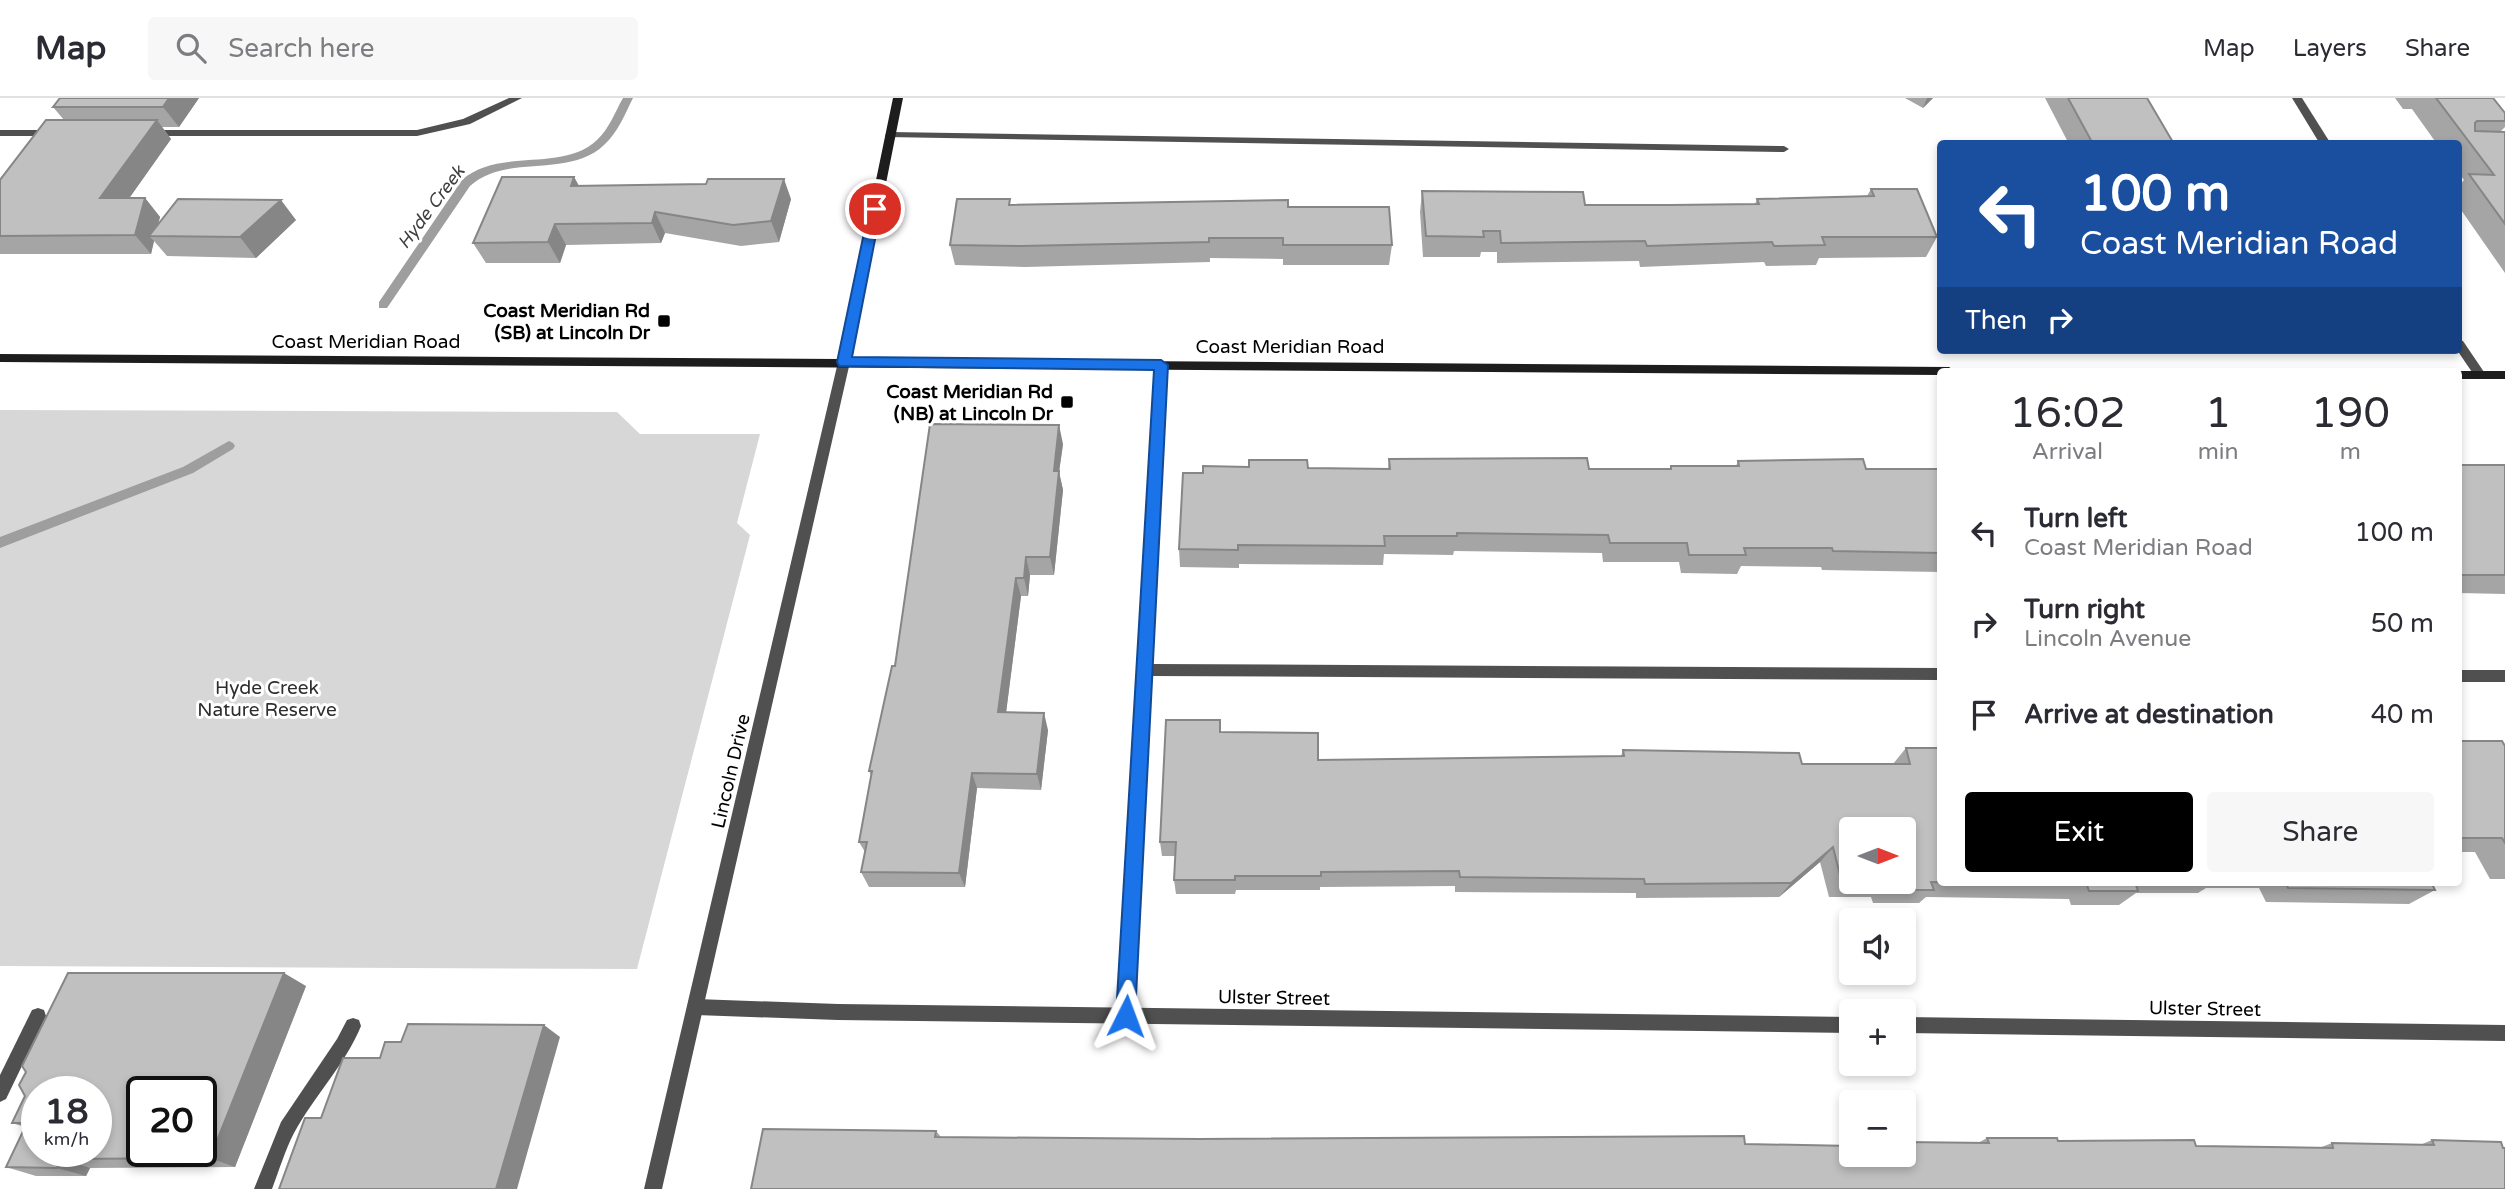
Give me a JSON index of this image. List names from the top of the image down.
{
  "streets": {
    "main road": ["Coast Meridian Road"],
    "street": ["Lincoln Drive", "Ulster Street"]
  },
  "crossings": [
    ["Coast Meridian Road", "Lincoln Drive"],
    ["Lincoln Drive", "Ulster Street"]
  ],
  "water": ["Hyde Creek"],
  "parks": ["Hyde Creek Nature Reserve"],
  "places": {
    "transit": ["Coast Meridian Rd (SB) at Lincoln Dr", "Coast Meridian Rd (NB) at Lincoln Dr"]
  },
  "north": "right",
  "page": {
    "header": "Map",
    "search": "Search here",
    "nav": ["Map", "Layers", "Share"],
    "turn": ["100 m", "Coast Meridian Road"],
    "then": "Then",
    "eta": [
      "16:02",
      "Arrival",
      "1",
      "min",
      "190",
      "m"
    ],
    "list": [
      {
        "name": "Turn left",
        "note": "Coast Meridian Road",
        "value": "100 m"
      },
      {
        "name": "Turn right",
        "note": "Lincoln Avenue",
        "value": "50 m"
      },
      {
        "name": "Arrive at destination",
        "value": "40 m"
      }
    ],
    "buttons": ["Exit", "Share"],
    "map_buttons": ["+", "−"],
    "speed": "18 km/h",
    "limit": "20"
  }
}
